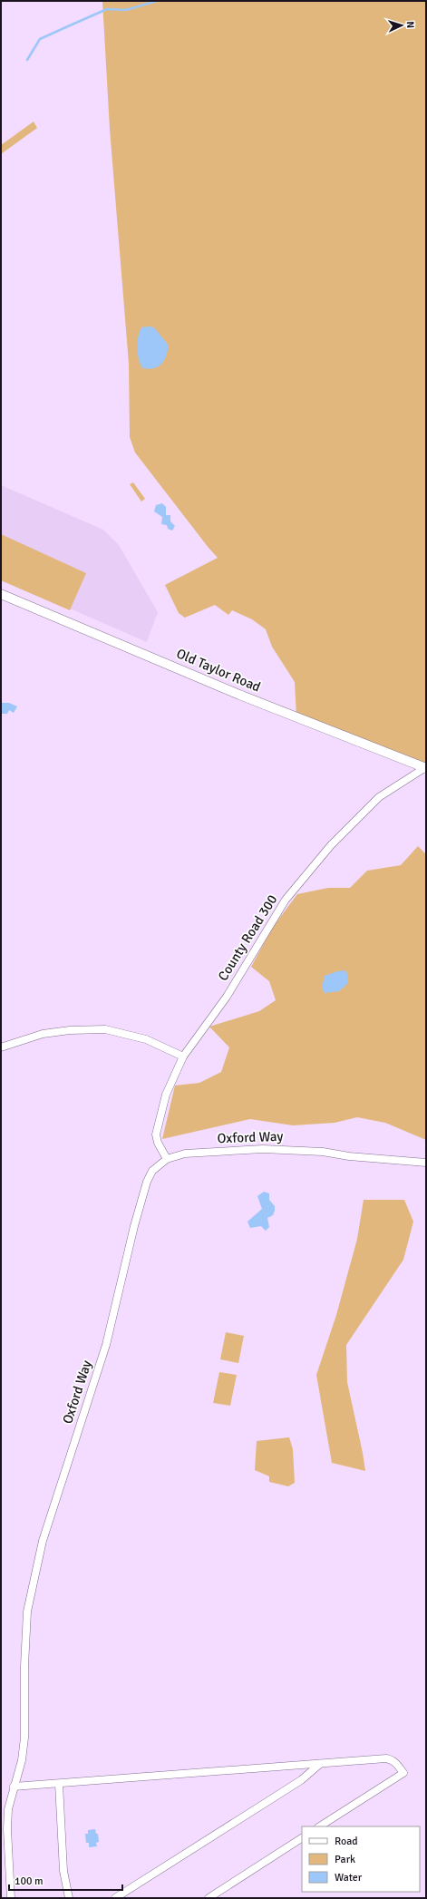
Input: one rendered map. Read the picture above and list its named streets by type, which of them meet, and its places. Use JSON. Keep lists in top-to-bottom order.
{
  "streets": {
    "street": ["Old Taylor Road", "County Road 300", "Oxford Way"]
  },
  "crossings": [
    ["Old Taylor Road", "County Road 300"],
    ["County Road 300", "Oxford Way"]
  ],
  "legend": ["Road", "Park", "Water"],
  "scale_bar": "100 m",
  "north": "right"
}
